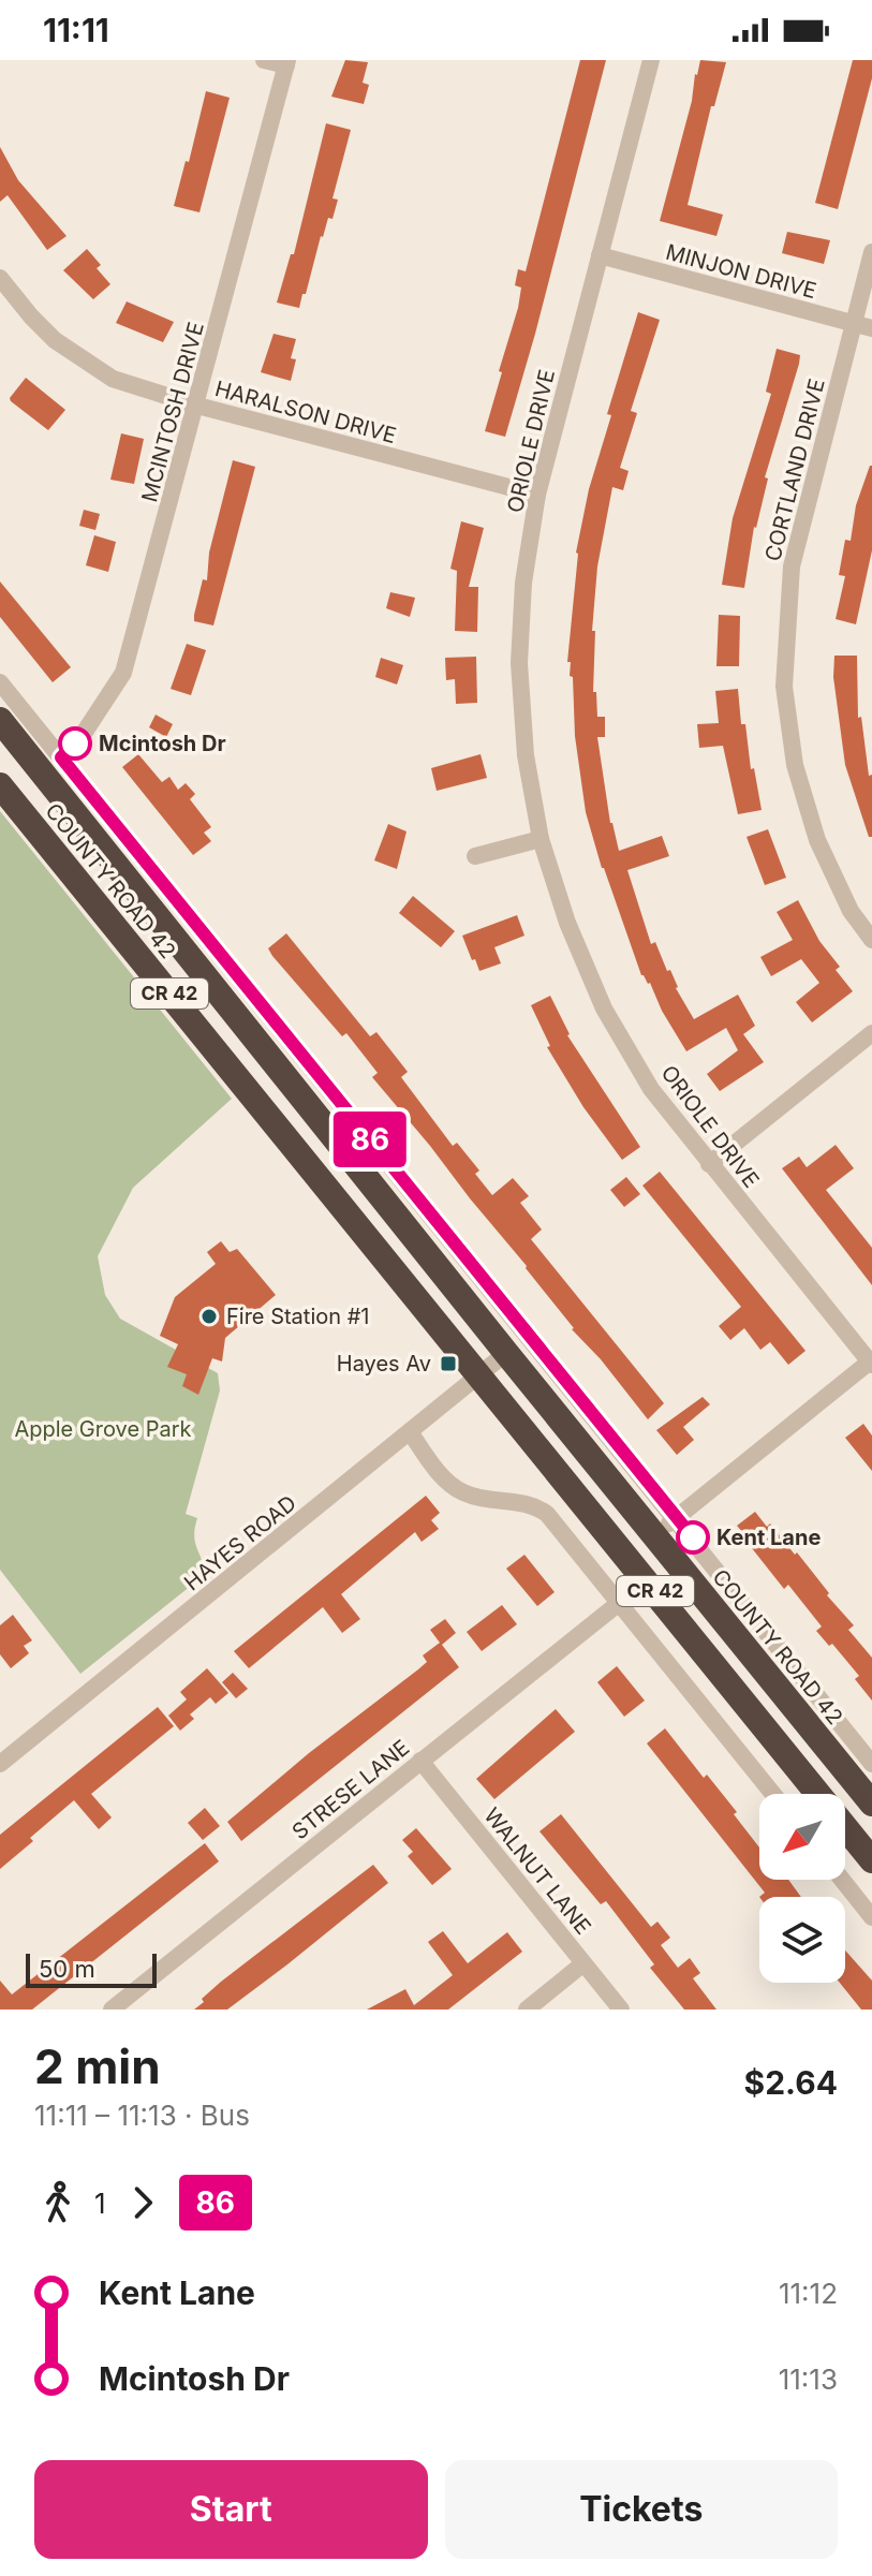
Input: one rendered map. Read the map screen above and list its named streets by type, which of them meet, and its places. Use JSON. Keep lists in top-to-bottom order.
{
  "streets": {
    "highway": ["COUNTY ROAD 42", "CR 42"],
    "street": [
      "MINJON DRIVE",
      "MCINTOSH DRIVE",
      "HARALSON DRIVE",
      "ORIOLE DRIVE",
      "CORTLAND DRIVE",
      "HAYES ROAD",
      "STRESE LANE",
      "WALNUT LANE"
    ]
  },
  "crossings": [
    ["MINJON DRIVE", "ORIOLE DRIVE"],
    ["MINJON DRIVE", "CORTLAND DRIVE"],
    ["MCINTOSH DRIVE", "HARALSON DRIVE"],
    ["HARALSON DRIVE", "ORIOLE DRIVE"],
    ["COUNTY ROAD 42", "HAYES ROAD"],
    ["STRESE LANE", "WALNUT LANE"]
  ],
  "parks": ["Apple Grove Park"],
  "places": {
    "other": ["Mcintosh Dr", "Fire Station #1", "Kent Lane"],
    "transit": ["Hayes Av"]
  },
  "lines": ["bus line 86"],
  "scale_bar": "50 m",
  "north": "bottom left",
  "page": {
    "status": "11:11",
    "on_map": "86",
    "scale": "50 m",
    "heading": ["2 min", "11:11 – 11:13 · Bus", "$2.64"],
    "legs": ["1", "86"],
    "list": [
      {
        "name": "Kent Lane",
        "value": "11:12"
      },
      {
        "name": "Mcintosh Dr",
        "value": "11:13"
      }
    ],
    "buttons": ["Start", "Tickets"]
  }
}
